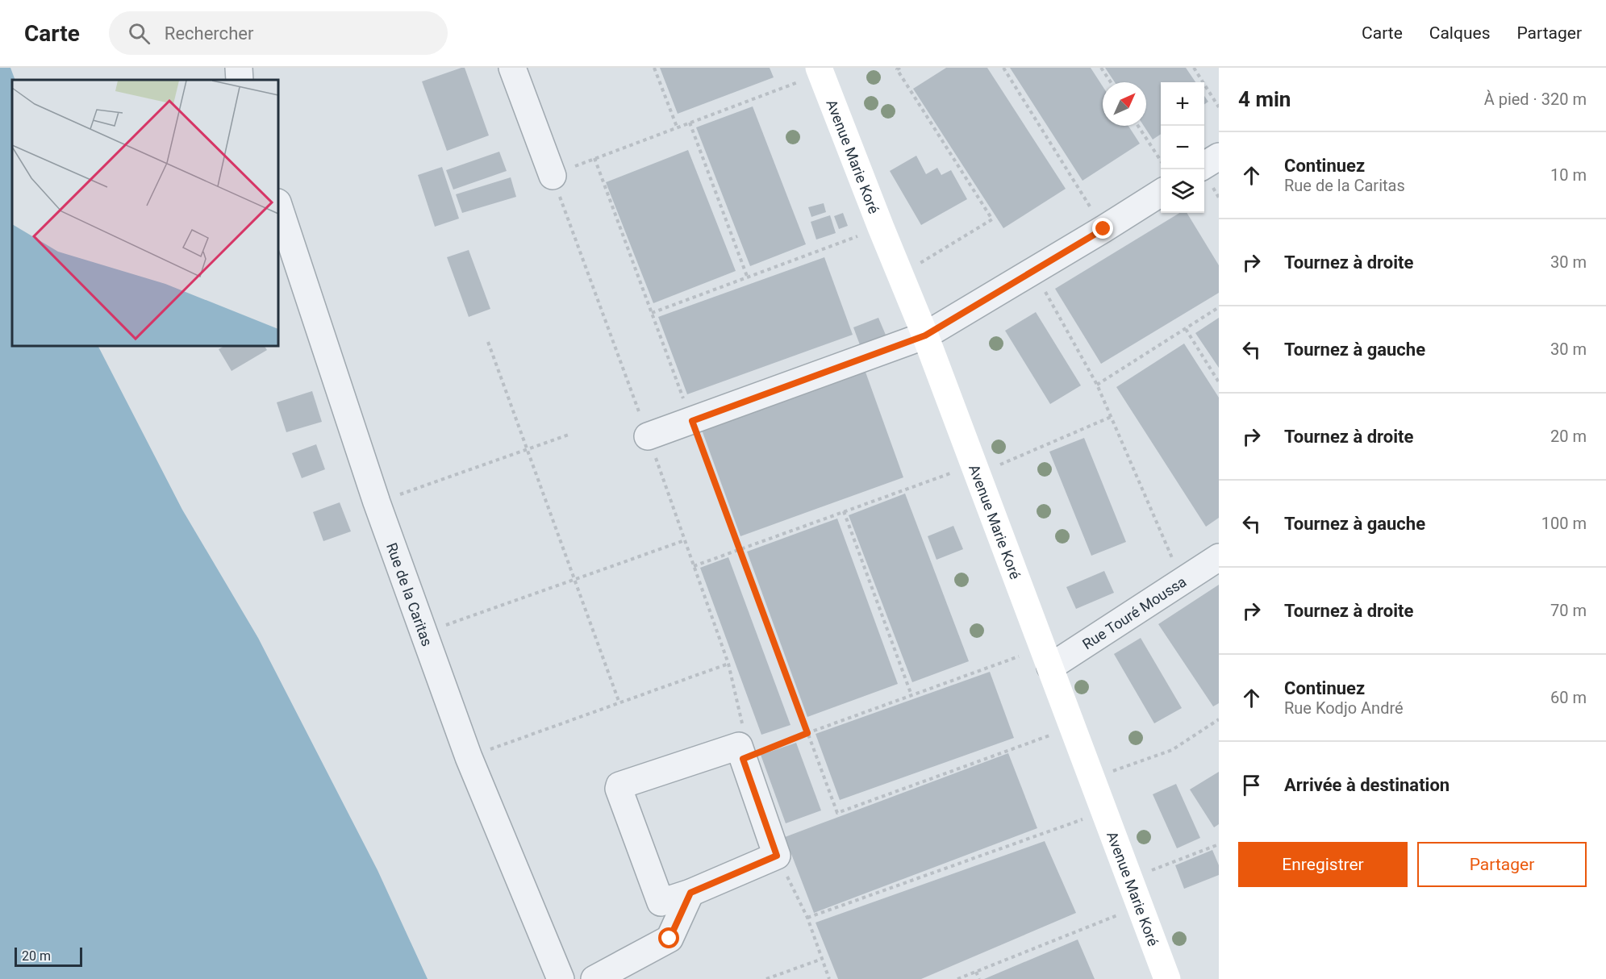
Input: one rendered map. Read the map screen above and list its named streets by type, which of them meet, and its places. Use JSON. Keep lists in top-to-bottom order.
{
  "streets": {
    "main road": ["Avenue Marie Koré"],
    "street": ["Rue de la Caritas", "Rue Touré Moussa"]
  },
  "crossings": [
    ["Avenue Marie Koré", "Rue Touré Moussa"]
  ],
  "scale_bar": "20 m",
  "north": "top right",
  "page": {
    "header": "Carte",
    "search": "Rechercher",
    "nav": ["Carte", "Calques", "Partager"],
    "heading": ["4 min", "À pied · 320 m"],
    "map_buttons": ["+", "−"],
    "list": [
      ["Continuez", "Rue de la Caritas", "10 m"],
      ["Tournez à droite", "30 m"],
      ["Tournez à gauche", "30 m"],
      ["Tournez à droite", "20 m"],
      ["Tournez à gauche", "100 m"],
      ["Tournez à droite", "70 m"],
      ["Continuez", "Rue Kodjo André", "60 m"],
      "Arrivée à destination"
    ],
    "buttons": ["Enregistrer", "Partager"],
    "scale": "20 m"
  }
}
